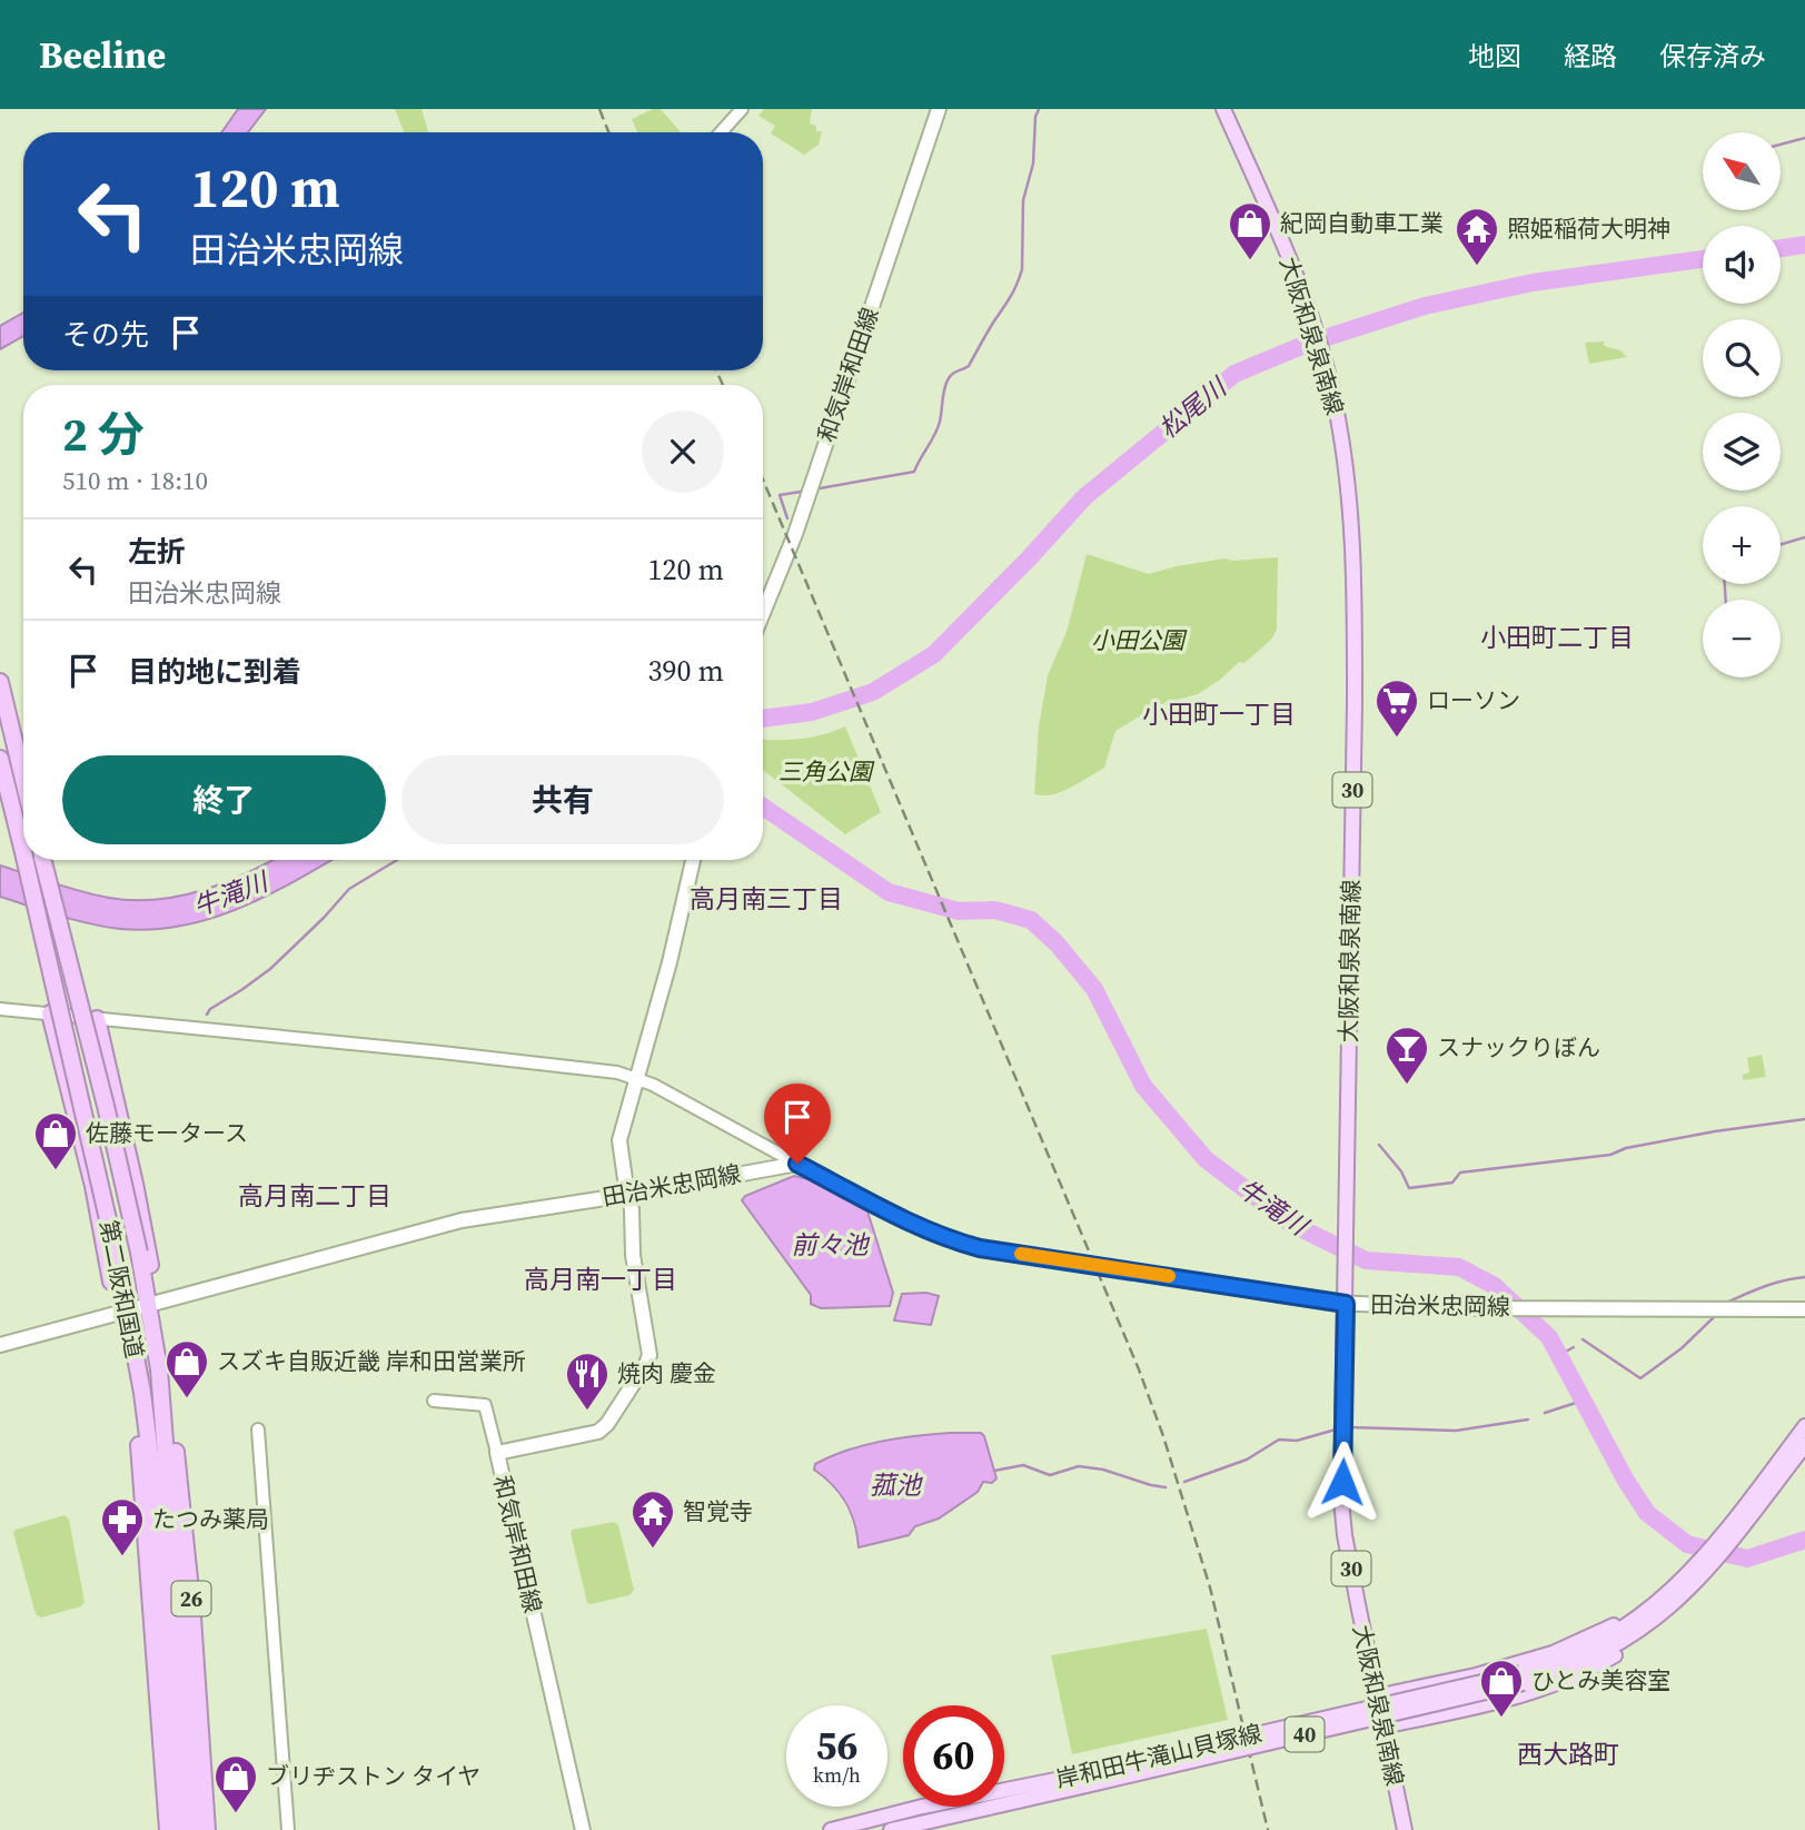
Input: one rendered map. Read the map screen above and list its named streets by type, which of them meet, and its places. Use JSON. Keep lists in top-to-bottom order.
{
  "streets": {
    "highway": ["第二阪和国道", "26"],
    "main road": [
      "大阪和泉泉南線",
      "和気岸和田線",
      "30",
      "田治米忠岡線",
      "40",
      "岸和田牛滝山貝塚線"
    ]
  },
  "crossings": [
    ["大阪和泉泉南線", "田治米忠岡線"],
    ["和気岸和田線", "田治米忠岡線"],
    ["田治米忠岡線", "第二阪和国道"],
    ["田治米忠岡線", "26"],
    ["第二阪和国道", "26"]
  ],
  "districts": [
    "小田町二丁目",
    "小田町一丁目",
    "高月南三丁目",
    "高月南二丁目",
    "高月南一丁目",
    "西大路町"
  ],
  "water": [
    "松尾川",
    "牛滝川",
    "前々池",
    "菰池"
  ],
  "parks": ["小田公園", "三角公園"],
  "places": {
    "shop": [
      "紀岡自動車工業",
      "佐藤モータース",
      "スズキ自販近畿 岸和田営業所",
      "ひとみ美容室",
      "ブリヂストン タイヤ"
    ],
    "temple": ["照姫稲荷大明神", "智覚寺"],
    "supermarket": ["ローソン"],
    "bar": ["スナックりぼん"],
    "restaurant": ["焼肉 慶金"],
    "pharmacy": ["たつみ薬局"]
  },
  "north": "top left",
  "page": {
    "header": "Beeline",
    "nav": ["地図", "経路", "保存済み"],
    "map_buttons": ["+", "−"],
    "turn": ["120 m", "田治米忠岡線"],
    "then": "その先",
    "heading": ["2 分", "510 m · 18:10"],
    "list": [
      {
        "name": "左折",
        "note": "田治米忠岡線",
        "value": "120 m"
      },
      {
        "name": "目的地に到着",
        "value": "390 m"
      }
    ],
    "buttons": ["終了", "共有"],
    "speed": "56 km/h",
    "limit": "60"
  }
}
